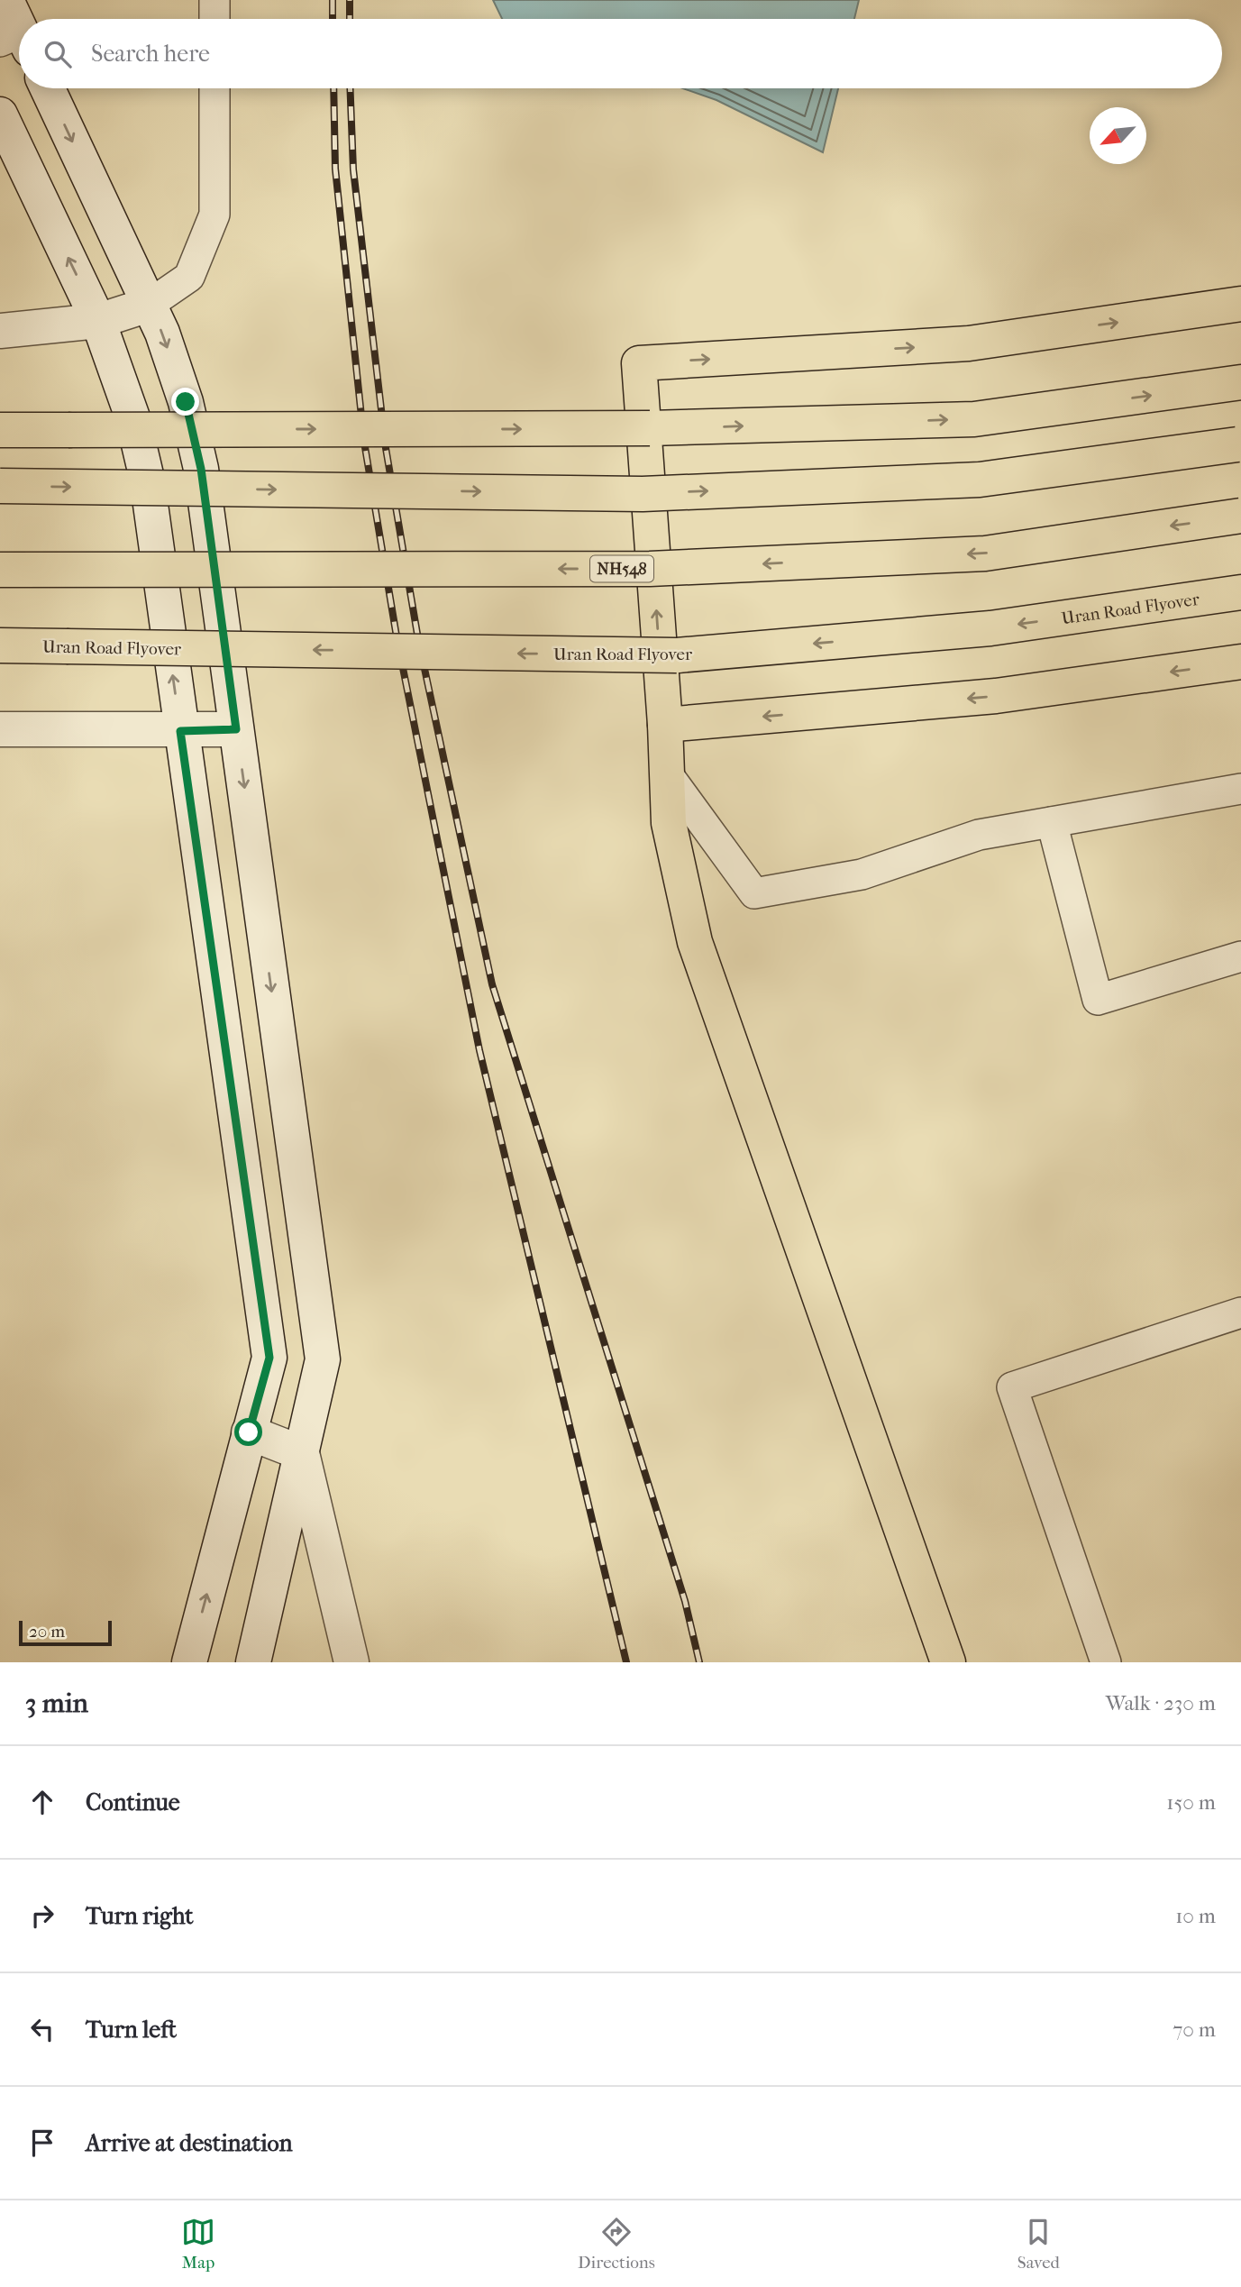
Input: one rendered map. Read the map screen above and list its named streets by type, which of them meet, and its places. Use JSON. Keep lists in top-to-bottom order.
{
  "streets": {
    "main road": ["NH548", "Uran Road Flyover"]
  },
  "scale_bar": "20 m",
  "north": "bottom left",
  "page": {
    "search": "Search here",
    "scale": "20 m",
    "heading": ["3 min", "Walk · 230 m"],
    "list": [
      ["Continue", "150 m"],
      ["Turn right", "10 m"],
      ["Turn left", "70 m"],
      "Arrive at destination"
    ],
    "nav": ["Map", "Directions", "Saved"]
  }
}
